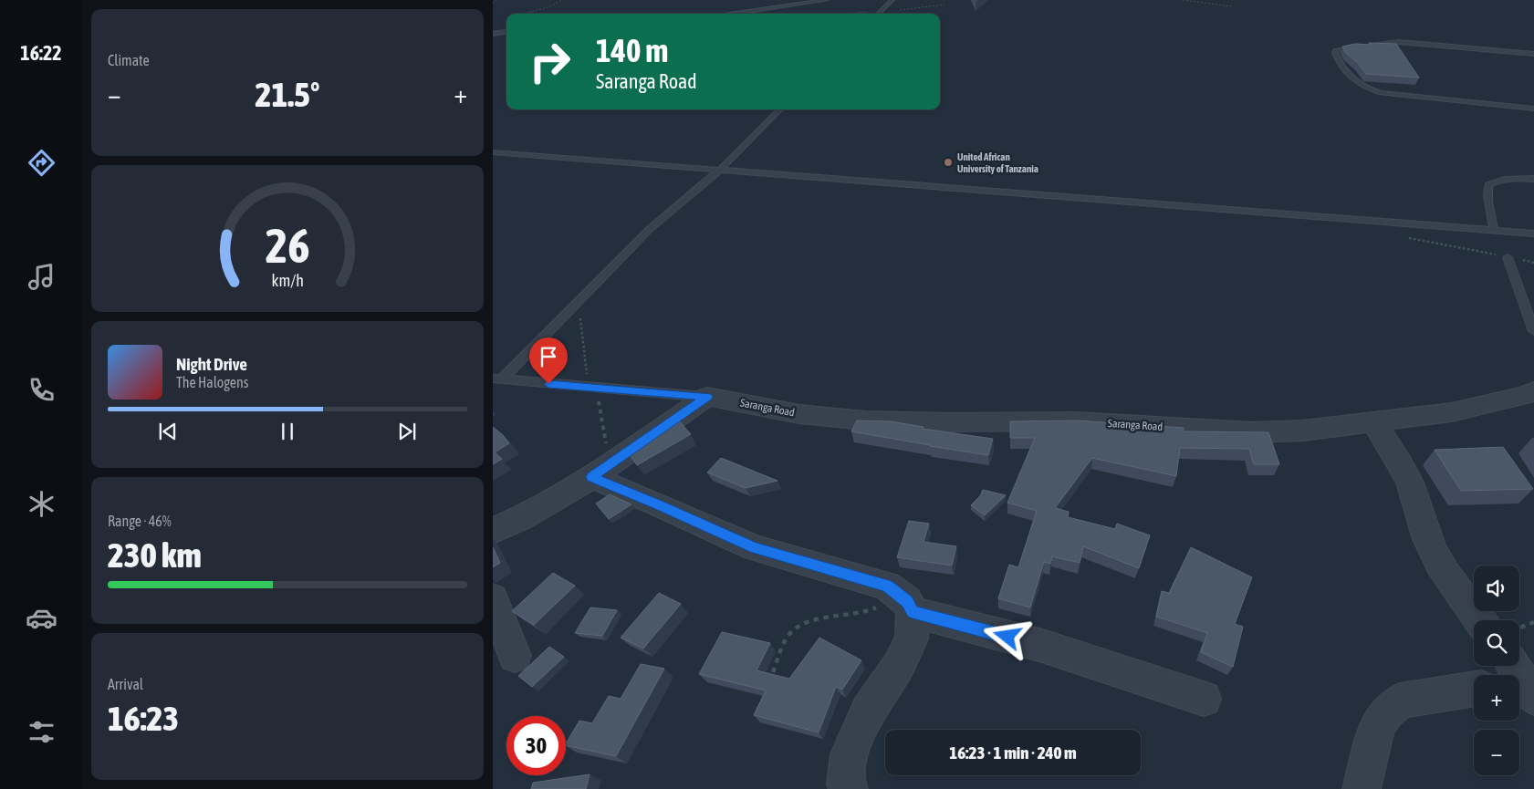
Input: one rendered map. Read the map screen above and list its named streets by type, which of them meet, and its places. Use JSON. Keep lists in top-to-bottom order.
{
  "streets": {
    "street": ["Saranga Road"]
  },
  "places": ["United African University of Tanzania"],
  "page": {
    "tabs": "16:22",
    "tile": [
      "Climate",
      ["Range · 46%", "230 km"],
      ["Arrival", "16:23"]
    ],
    "turn": ["140 m", "Saranga Road"],
    "heat": ["−", "21.5°", "+"],
    "song": ["Night Drive", "The Halogens"],
    "map_buttons": ["+", "−"],
    "limit": "30",
    "trip": "16:23 · 1 min · 240 m",
    "gauge": ["26", "km/h"]
  }
}
